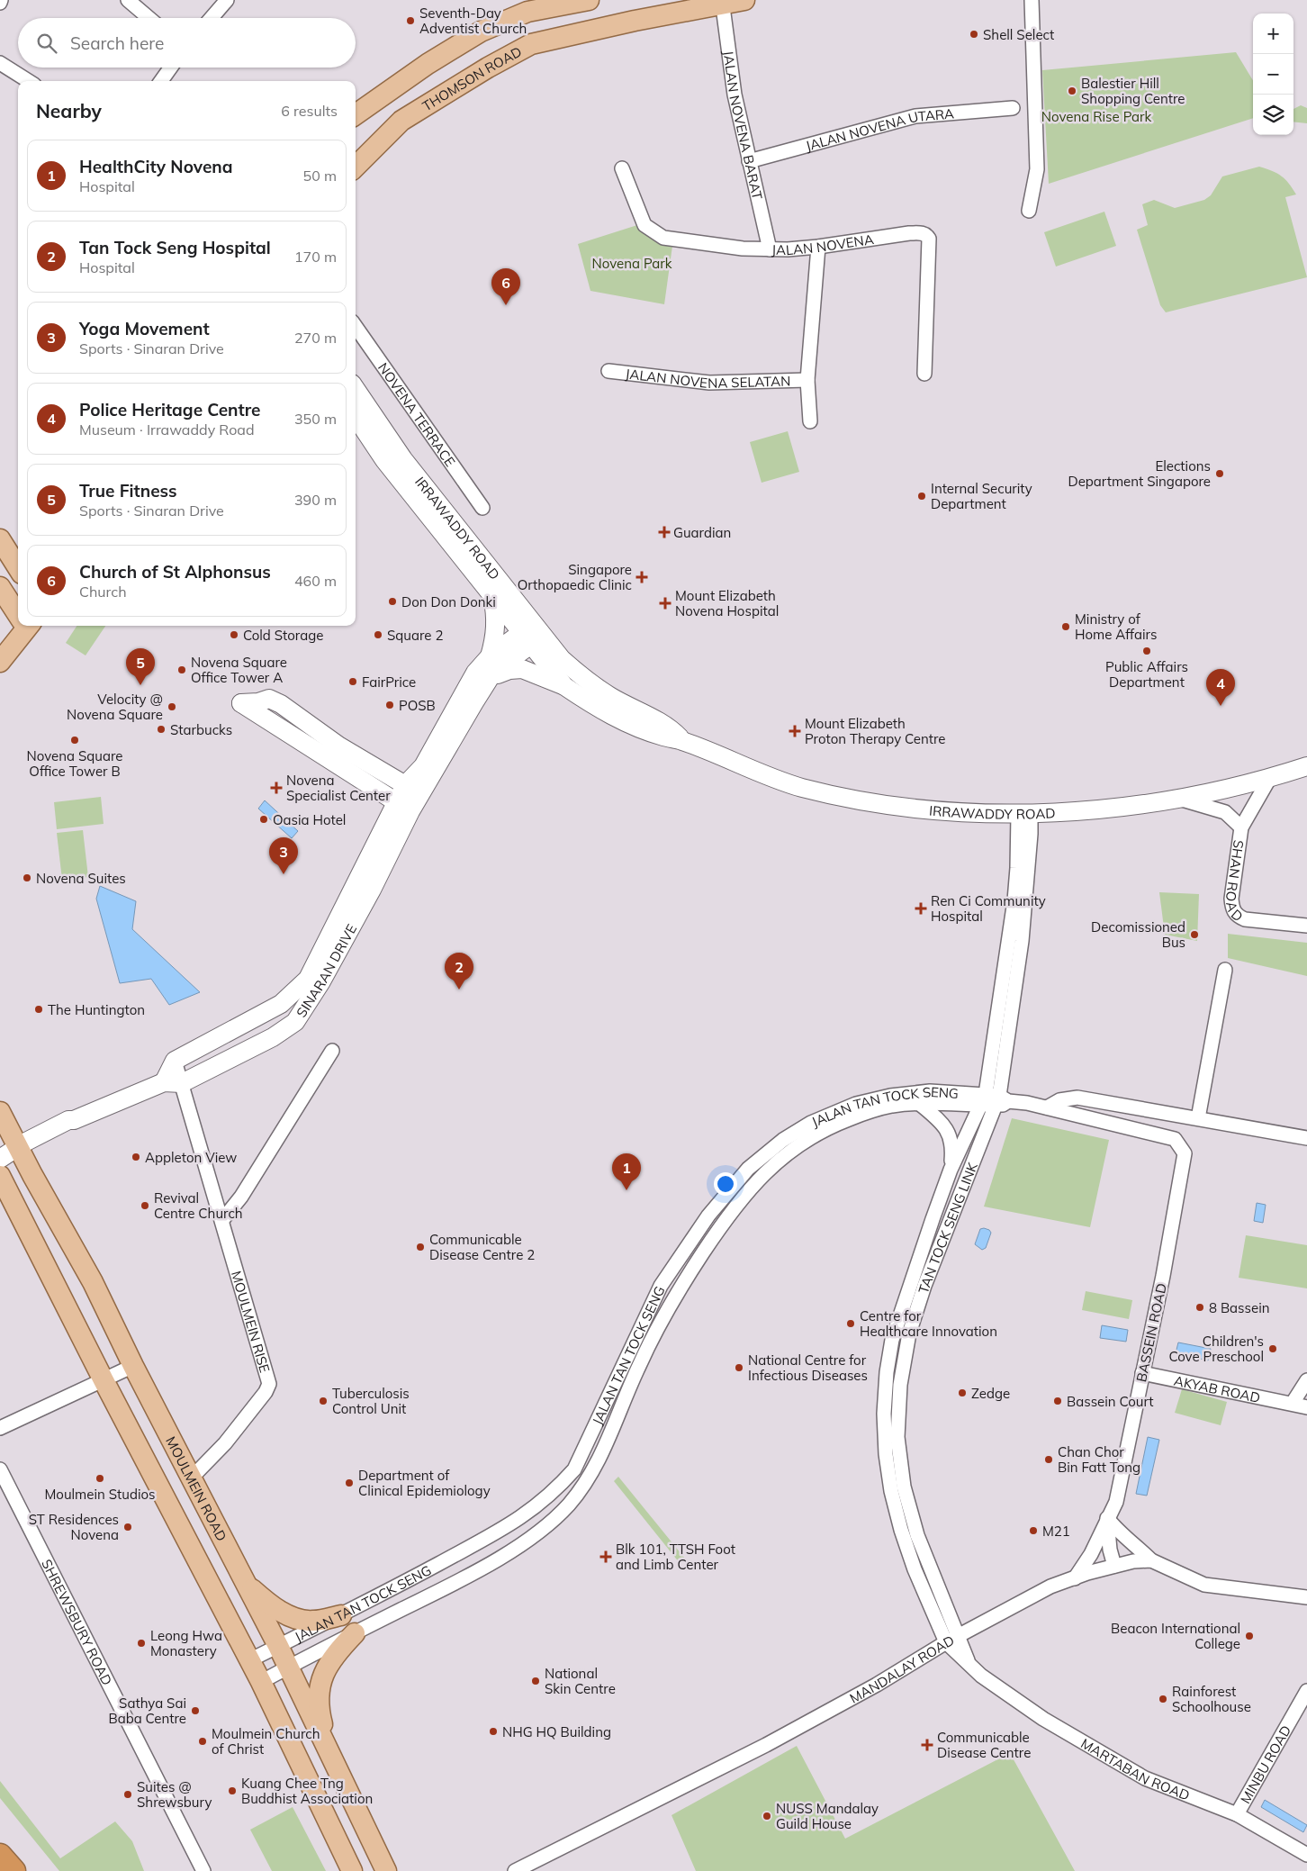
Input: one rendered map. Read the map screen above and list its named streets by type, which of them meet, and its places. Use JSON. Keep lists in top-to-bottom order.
{
  "streets": {
    "main road": ["THOMSON ROAD", "MOULMEIN ROAD"],
    "street": [
      "JALAN NOVENA BARAT",
      "JALAN NOVENA UTARA",
      "JALAN NOVENA",
      "JALAN NOVENA SELATAN",
      "NOVENA TERRACE",
      "IRRAWADDY ROAD",
      "SHAN ROAD",
      "SINARAN DRIVE",
      "JALAN TAN TOCK SENG",
      "TAN TOCK SENG LINK",
      "MOULMEIN RISE",
      "BASSEIN ROAD",
      "AKYAB ROAD",
      "SHREWSBURY ROAD",
      "MANDALAY ROAD",
      "MINBU ROAD",
      "MARTABAN ROAD"
    ]
  },
  "crossings": [
    ["THOMSON ROAD", "JALAN NOVENA BARAT"],
    ["JALAN NOVENA BARAT", "JALAN NOVENA UTARA"],
    ["JALAN NOVENA BARAT", "JALAN NOVENA"],
    ["IRRAWADDY ROAD", "SHAN ROAD"],
    ["IRRAWADDY ROAD", "SINARAN DRIVE"],
    ["IRRAWADDY ROAD", "TAN TOCK SENG LINK"],
    ["SINARAN DRIVE", "MOULMEIN RISE"],
    ["SINARAN DRIVE", "MOULMEIN ROAD"],
    ["JALAN TAN TOCK SENG", "TAN TOCK SENG LINK"],
    ["JALAN TAN TOCK SENG", "BASSEIN ROAD"],
    ["JALAN TAN TOCK SENG", "MOULMEIN ROAD"],
    ["TAN TOCK SENG LINK", "MANDALAY ROAD"],
    ["TAN TOCK SENG LINK", "MARTABAN ROAD"],
    ["MOULMEIN RISE", "MOULMEIN ROAD"],
    ["BASSEIN ROAD", "AKYAB ROAD"],
    ["BASSEIN ROAD", "MANDALAY ROAD"],
    ["MANDALAY ROAD", "MARTABAN ROAD"],
    ["MINBU ROAD", "MARTABAN ROAD"]
  ],
  "parks": ["Novena Rise Park", "Novena Park"],
  "places": {
    "other": [
      "Seventh-Day Adventist Church",
      "Shell Select",
      "Balestier Hill Shopping Centre",
      "Elections Department Singapore",
      "Internal Security Department",
      "Don Don Donki",
      "Ministry of Home Affairs",
      "Cold Storage",
      "Square 2",
      "Public Affairs Department",
      "Novena Square Office Tower A",
      "FairPrice",
      "POSB",
      "Velocity @ Novena Square",
      "Starbucks",
      "Novena Square Office Tower B",
      "Oasia Hotel",
      "Novena Suites",
      "Decomissioned Bus",
      "The Huntington",
      "Appleton View",
      "Revival Centre Church",
      "Communicable Disease Centre 2",
      "8 Bassein",
      "Centre for Healthcare Innovation",
      "Children's Cove Preschool",
      "National Centre for Infectious Diseases",
      "Zedge",
      "Tuberculosis Control Unit",
      "Bassein Court",
      "Chan Chor Bin Fatt Tong",
      "Moulmein Studios",
      "Department of Clinical Epidemiology",
      "ST Residences Novena",
      "M21",
      "Beacon International College",
      "Leong Hwa Monastery",
      "National Skin Centre",
      "Rainforest Schoolhouse",
      "Sathya Sai Baba Centre",
      "NHG HQ Building",
      "Moulmein Church of Christ",
      "Kuang Chee Tng Buddhist Association",
      "Suites @ Shrewsbury",
      "NUSS Mandalay Guild House"
    ],
    "health": [
      "Guardian",
      "Singapore Orthopaedic Clinic",
      "Mount Elizabeth Novena Hospital",
      "Mount Elizabeth Proton Therapy Centre",
      "Novena Specialist Center",
      "Ren Ci Community Hospital",
      "Blk 101, TTSH Foot and Limb Center",
      "Communicable Disease Centre"
    ]
  },
  "page": {
    "map_buttons": ["+", "−"],
    "search": "Search here",
    "heading": ["Nearby", "6 results"],
    "list": [
      {
        "mark": "1",
        "name": "HealthCity Novena",
        "note": "Hospital",
        "value": "50 m"
      },
      {
        "mark": "2",
        "name": "Tan Tock Seng Hospital",
        "note": "Hospital",
        "value": "170 m"
      },
      {
        "mark": "3",
        "name": "Yoga Movement",
        "note": "Sports · Sinaran Drive",
        "value": "270 m"
      },
      {
        "mark": "4",
        "name": "Police Heritage Centre",
        "note": "Museum · Irrawaddy Road",
        "value": "350 m"
      },
      {
        "mark": "5",
        "name": "True Fitness",
        "note": "Sports · Sinaran Drive",
        "value": "390 m"
      },
      {
        "mark": "6",
        "name": "Church of St Alphonsus",
        "note": "Church",
        "value": "460 m"
      }
    ],
    "pins": [
      "6",
      "5",
      "4",
      "3",
      "2",
      "1"
    ]
  }
}
